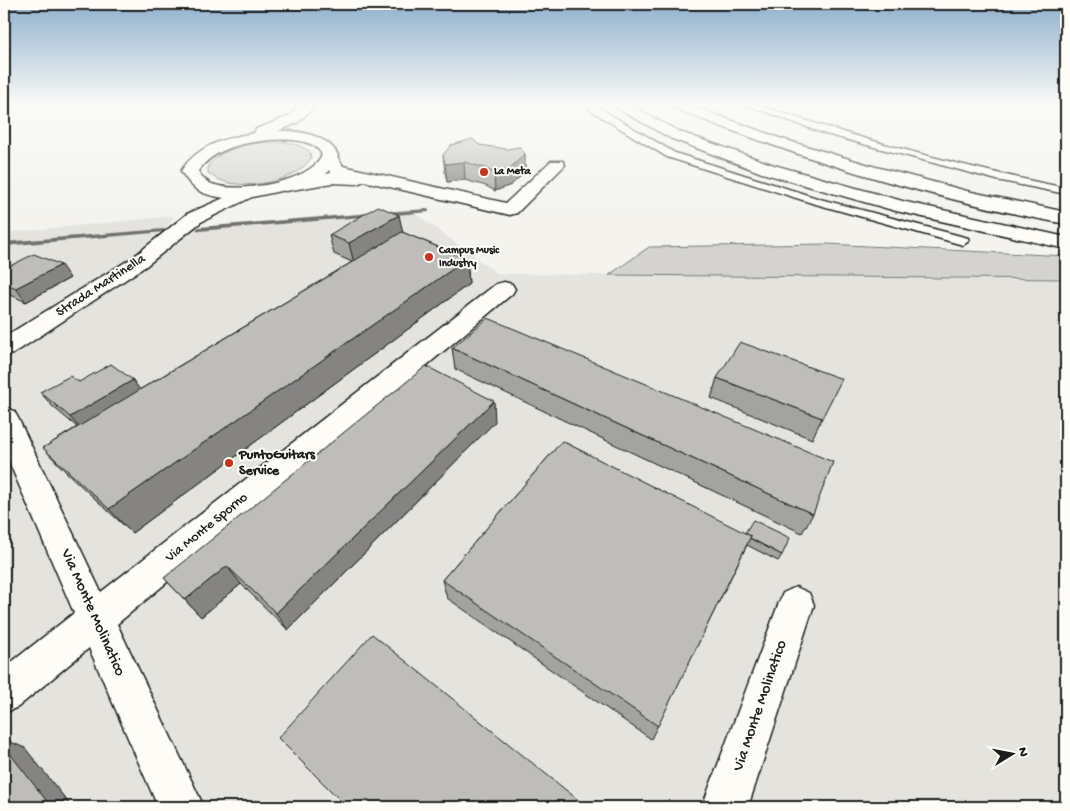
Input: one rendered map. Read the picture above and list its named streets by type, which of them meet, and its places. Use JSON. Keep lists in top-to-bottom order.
{
  "streets": {
    "main road": ["Strada Martinella", "Via Monte Sporno", "Via Monte Molinatico"]
  },
  "crossings": [
    ["Via Monte Sporno", "Via Monte Molinatico"]
  ],
  "places": ["La Meta", "Campus Music Industry", "PuntoGuitars Service"],
  "north": "right"
}
